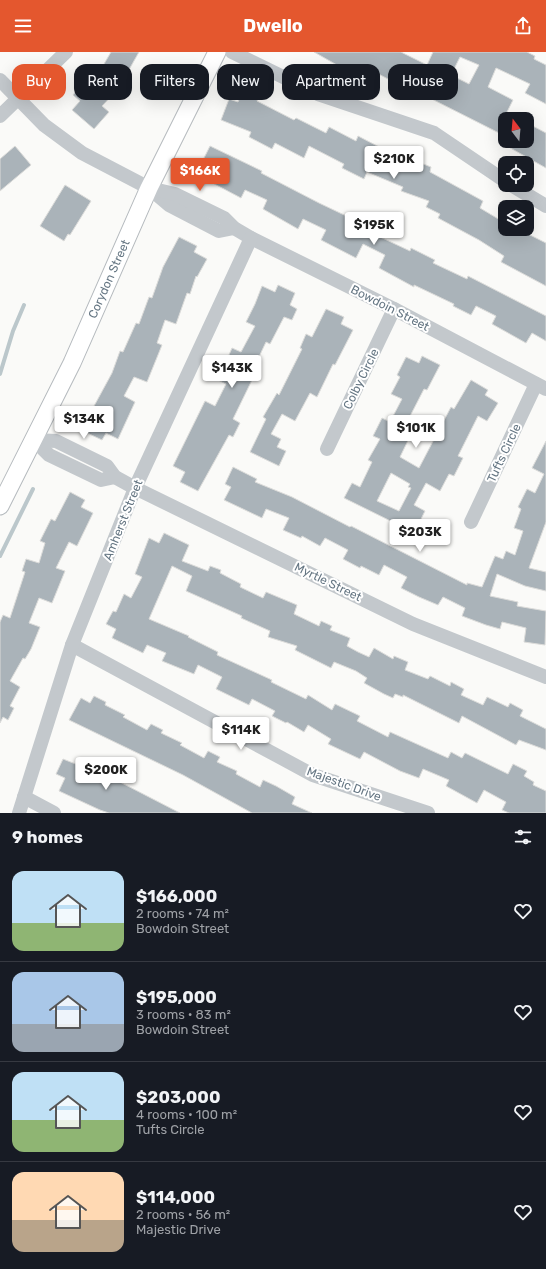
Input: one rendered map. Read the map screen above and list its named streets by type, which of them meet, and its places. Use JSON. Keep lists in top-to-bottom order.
{
  "streets": {
    "main road": ["Corydon Street"],
    "street": [
      "Bowdoin Street",
      "Colby Circle",
      "Tufts Circle",
      "Amherst Street",
      "Myrtle Street",
      "Majestic Drive"
    ]
  },
  "crossings": [
    ["Corydon Street", "Bowdoin Street"],
    ["Corydon Street", "Myrtle Street"],
    ["Bowdoin Street", "Colby Circle"],
    ["Bowdoin Street", "Tufts Circle"],
    ["Bowdoin Street", "Amherst Street"],
    ["Amherst Street", "Myrtle Street"],
    ["Amherst Street", "Majestic Drive"]
  ],
  "north": "top",
  "page": {
    "header": "Dwello",
    "chip": [
      "Buy",
      "Rent",
      "Filters",
      "New",
      "Apartment",
      "House"
    ],
    "price": [
      "$210K",
      "$166K",
      "$195K",
      "$143K",
      "$134K",
      "$101K",
      "$203K",
      "$114K",
      "$200K"
    ],
    "heading": "9 homes",
    "list": [
      {
        "name": "$166,000",
        "note": "2 rooms · 74 m² · Bowdoin Street"
      },
      {
        "name": "$195,000",
        "note": "3 rooms · 83 m² · Bowdoin Street"
      },
      {
        "name": "$203,000",
        "note": "4 rooms · 100 m² · Tufts Circle"
      },
      {
        "name": "$114,000",
        "note": "2 rooms · 56 m² · Majestic Drive"
      }
    ]
  }
}
